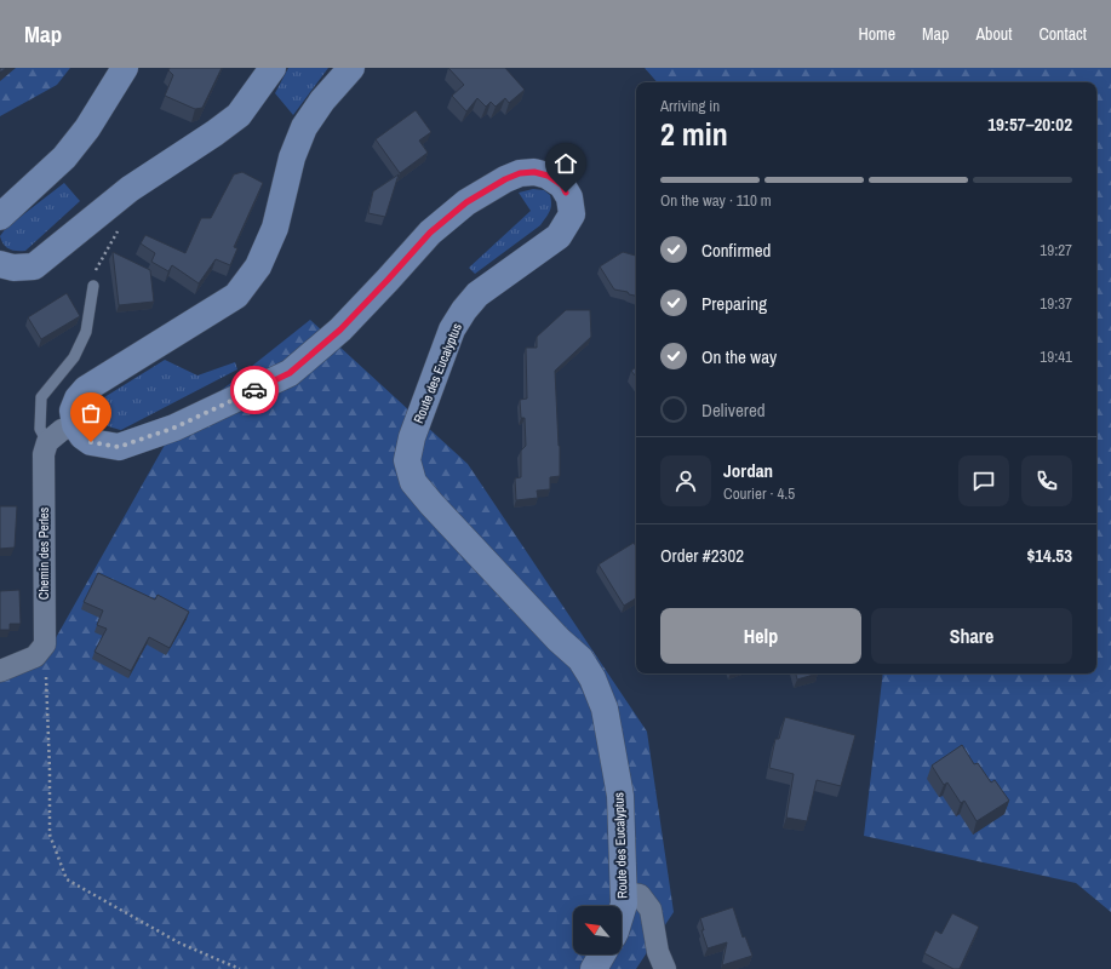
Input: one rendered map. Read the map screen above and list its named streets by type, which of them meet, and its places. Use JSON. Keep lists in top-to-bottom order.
{
  "streets": {
    "main road": ["Route des Eucalyptus"],
    "street": ["Chemin des Perles"]
  },
  "north": "top left",
  "page": {
    "header": "Map",
    "nav": [
      "Home",
      "Map",
      "About",
      "Contact"
    ],
    "heading": ["2 min", "Arriving in", "19:57–20:02"],
    "panel": [
      "Jordan",
      "Courier · 4.5",
      "Order #2302",
      "$14.53"
    ],
    "bar": "On the way · 110 m",
    "list": [
      ["Confirmed", "19:27"],
      ["Preparing", "19:37"],
      ["On the way", "19:41"],
      "Delivered"
    ],
    "buttons": ["Help", "Share"]
  }
}
